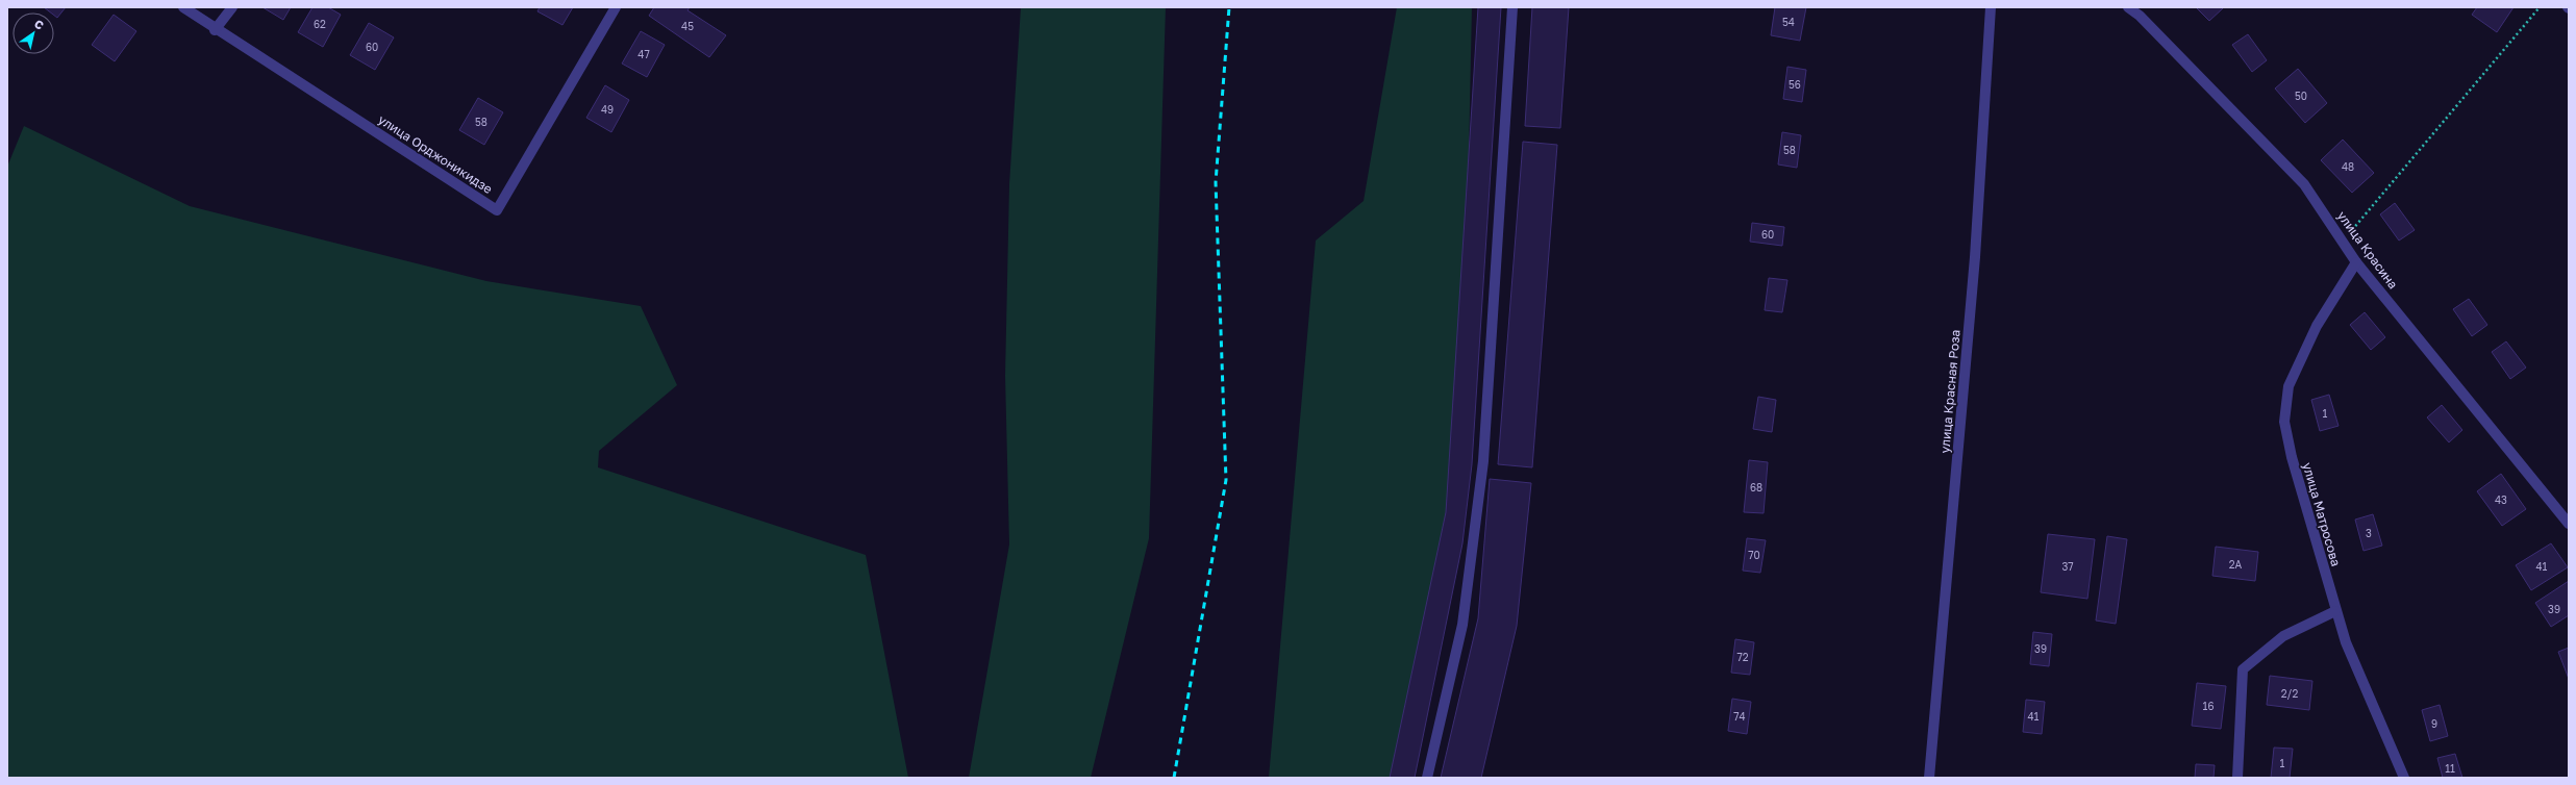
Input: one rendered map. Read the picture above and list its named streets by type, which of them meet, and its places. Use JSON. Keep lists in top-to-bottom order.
{
  "streets": {
    "street": [
      "улица Орджоникидзе",
      "улица Красина",
      "улица Красная Роза",
      "улица Матросова"
    ]
  },
  "crossings": [
    ["улица Красина", "улица Матросова"]
  ],
  "house_numbers": [
    "54",
    "62",
    "45",
    "60",
    "47",
    "56",
    "50",
    "49",
    "58",
    "58",
    "48",
    "60",
    "1",
    "68",
    "43",
    "3",
    "70",
    "2А",
    "37",
    "41",
    "39",
    "39",
    "72",
    "2/2",
    "16",
    "74",
    "41",
    "9",
    "1",
    "11"
  ],
  "north": "top right"
}
